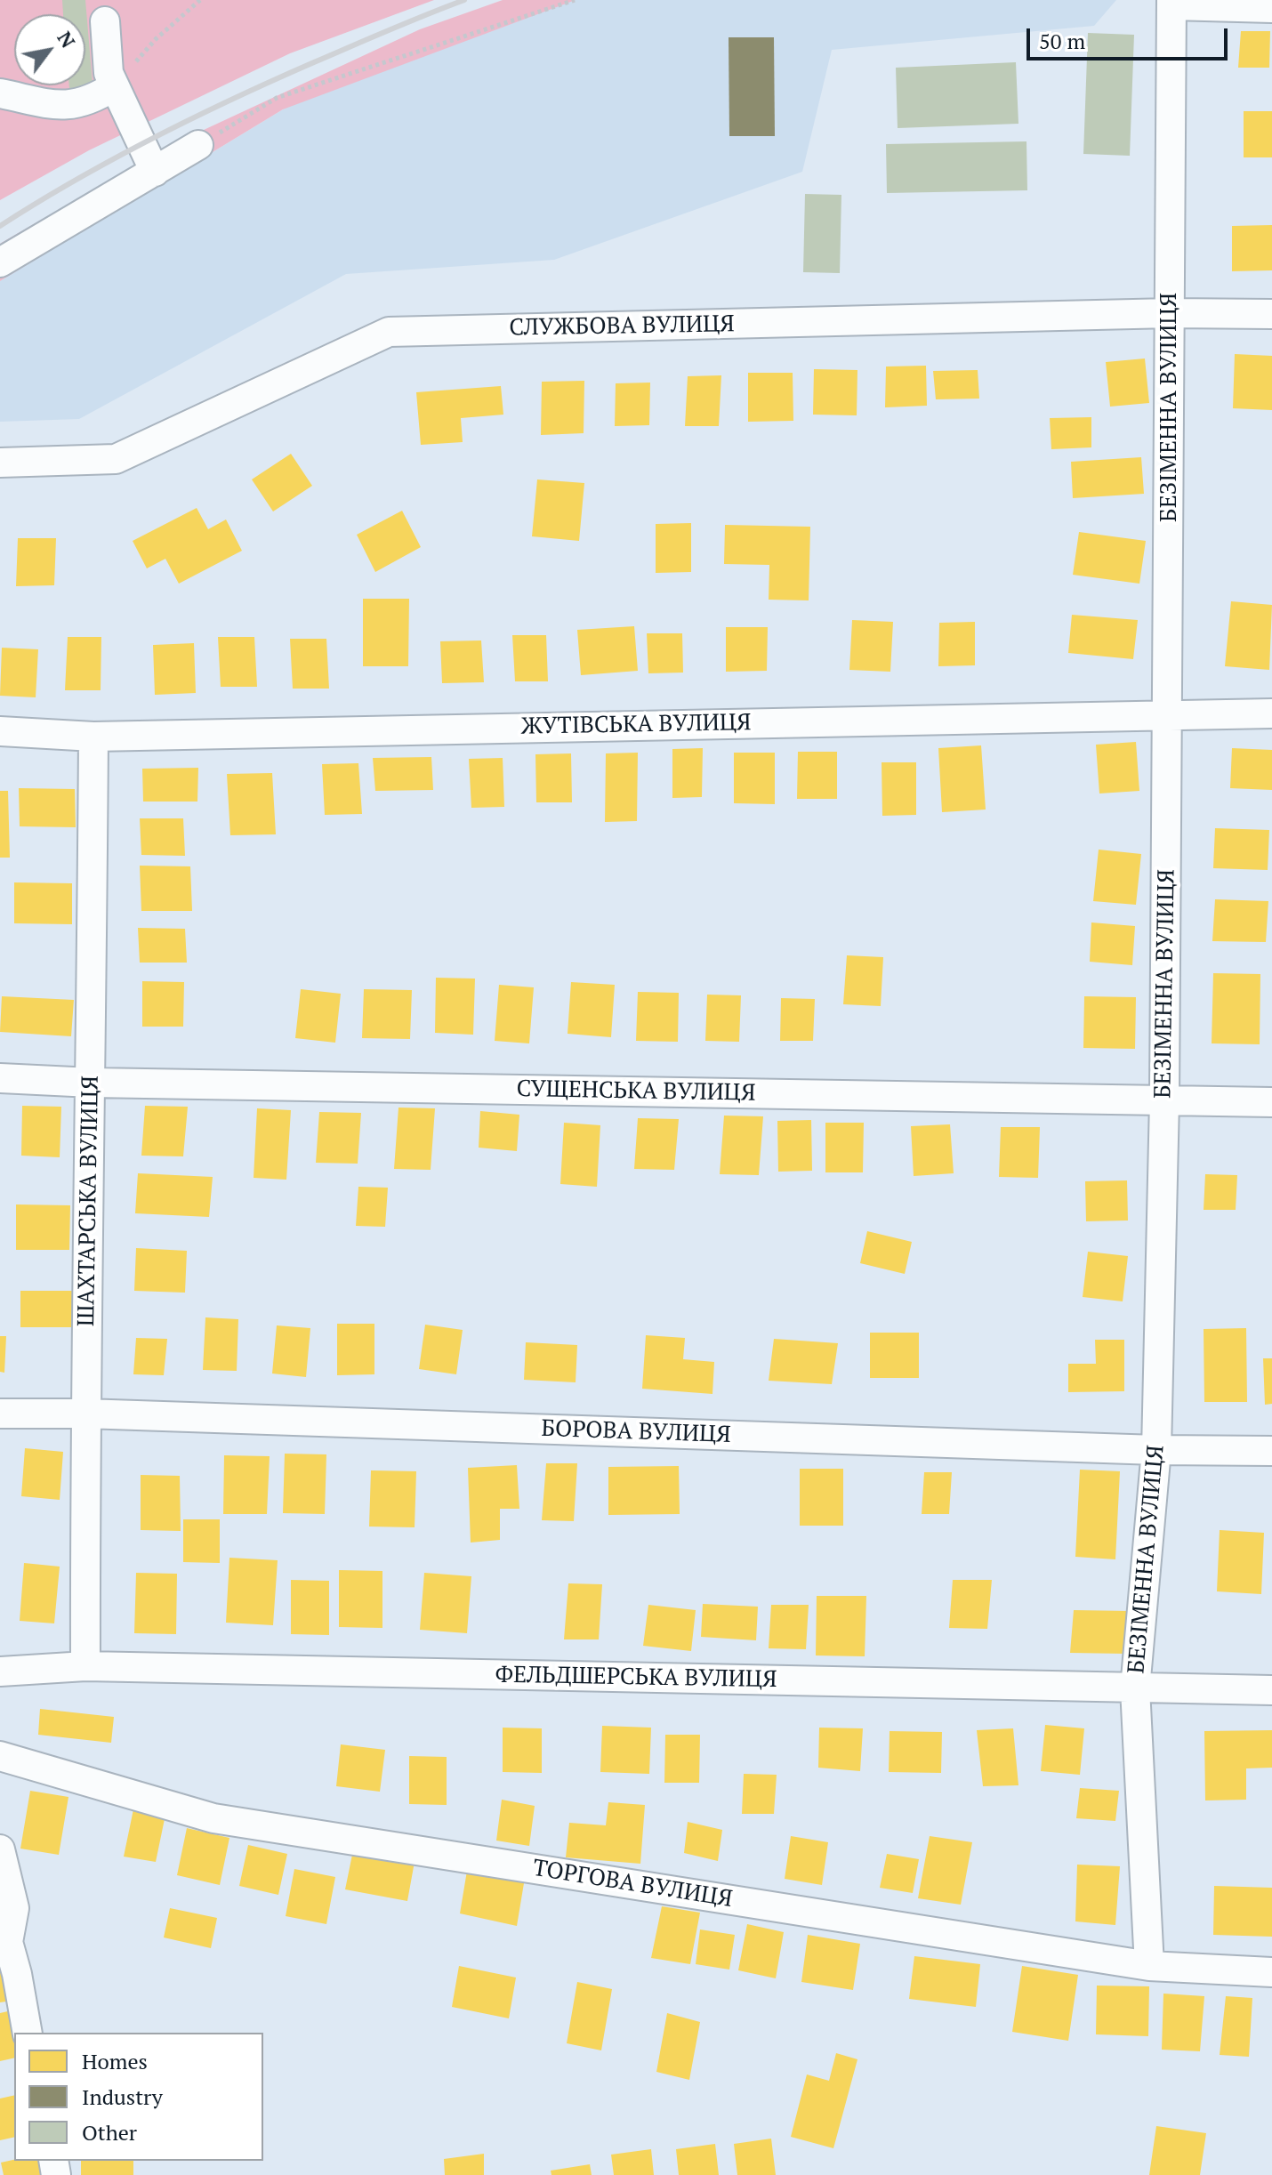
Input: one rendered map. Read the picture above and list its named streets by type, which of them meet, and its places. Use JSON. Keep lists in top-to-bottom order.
{
  "streets": {
    "street": [
      "СЛУЖБОВА ВУЛИЦЯ",
      "БЕЗІМЕННА ВУЛИЦЯ",
      "ЖУТІВСЬКА ВУЛИЦЯ",
      "СУЩЕНСЬКА ВУЛИЦЯ",
      "ШАХТАРСЬКА ВУЛИЦЯ",
      "БОРОВА ВУЛИЦЯ",
      "ФЕЛЬДШЕРСЬКА ВУЛИЦЯ",
      "ТОРГОВА ВУЛИЦЯ"
    ]
  },
  "crossings": [
    ["СЛУЖБОВА ВУЛИЦЯ", "БЕЗІМЕННА ВУЛИЦЯ"],
    ["БЕЗІМЕННА ВУЛИЦЯ", "ЖУТІВСЬКА ВУЛИЦЯ"],
    ["БЕЗІМЕННА ВУЛИЦЯ", "СУЩЕНСЬКА ВУЛИЦЯ"],
    ["БЕЗІМЕННА ВУЛИЦЯ", "БОРОВА ВУЛИЦЯ"],
    ["БЕЗІМЕННА ВУЛИЦЯ", "ФЕЛЬДШЕРСЬКА ВУЛИЦЯ"],
    ["БЕЗІМЕННА ВУЛИЦЯ", "ТОРГОВА ВУЛИЦЯ"],
    ["ЖУТІВСЬКА ВУЛИЦЯ", "ШАХТАРСЬКА ВУЛИЦЯ"],
    ["СУЩЕНСЬКА ВУЛИЦЯ", "ШАХТАРСЬКА ВУЛИЦЯ"],
    ["ШАХТАРСЬКА ВУЛИЦЯ", "БОРОВА ВУЛИЦЯ"],
    ["ШАХТАРСЬКА ВУЛИЦЯ", "ФЕЛЬДШЕРСЬКА ВУЛИЦЯ"]
  ],
  "legend": ["Homes", "Industry", "Other"],
  "scale_bar": "50 m",
  "north": "top right"
}
